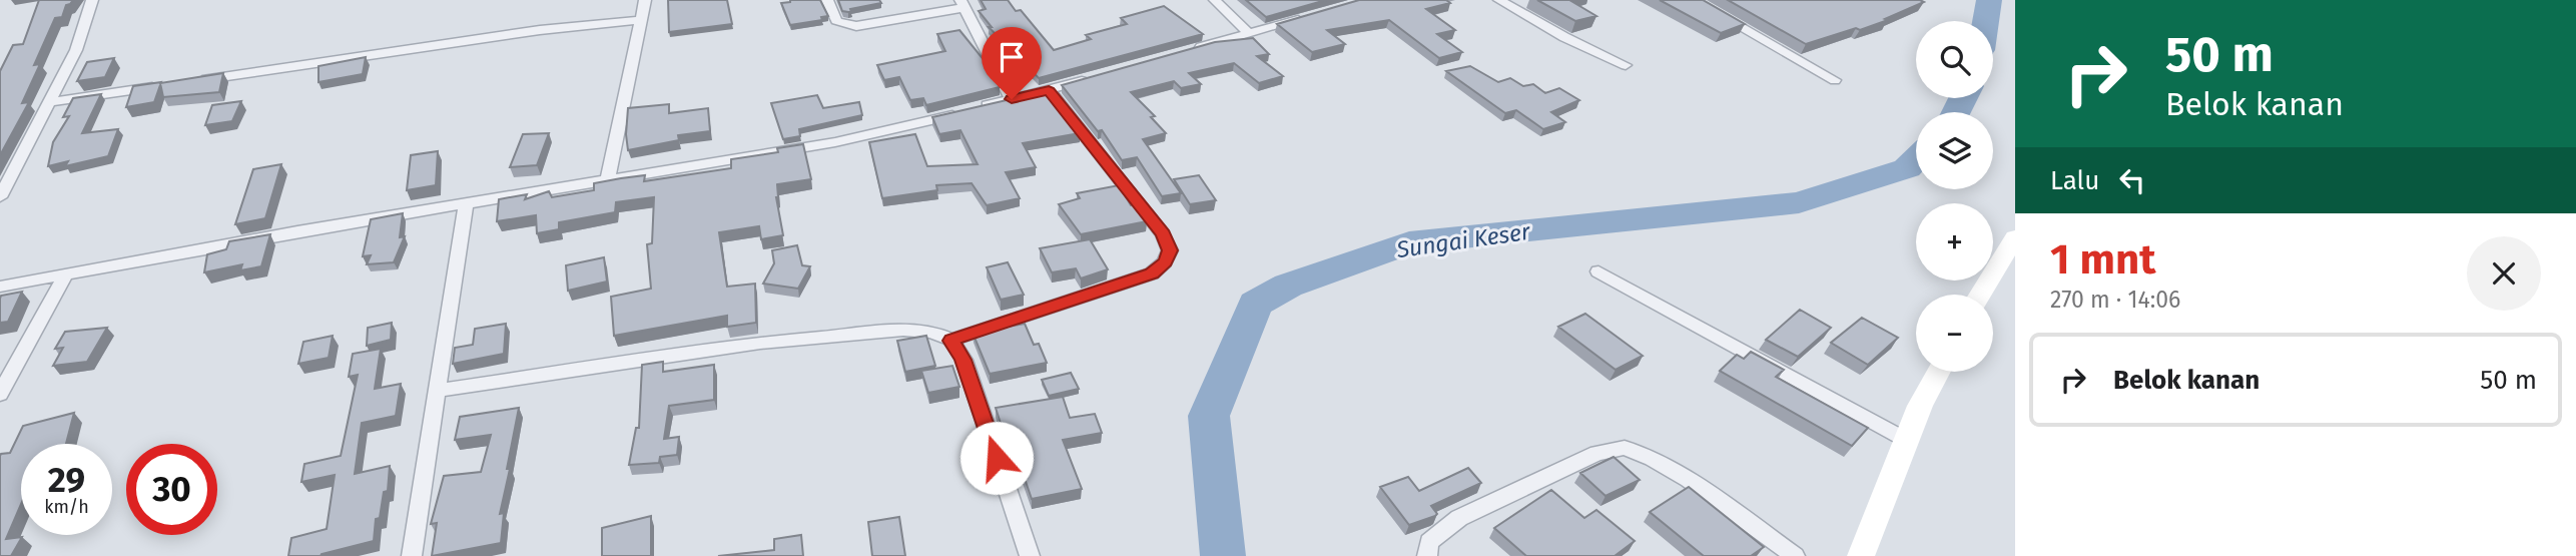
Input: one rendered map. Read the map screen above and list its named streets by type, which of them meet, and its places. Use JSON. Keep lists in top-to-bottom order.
{
  "water": ["Sungai Keser"],
  "page": {
    "turn": ["50 m", "Belok kanan"],
    "map_buttons": ["+", "−"],
    "then": "Lalu",
    "heading": ["1 mnt", "270 m · 14:06"],
    "list": [
      {
        "name": "Belok kanan",
        "value": "50 m"
      }
    ],
    "speed": "29 km/h",
    "limit": "30"
  }
}
